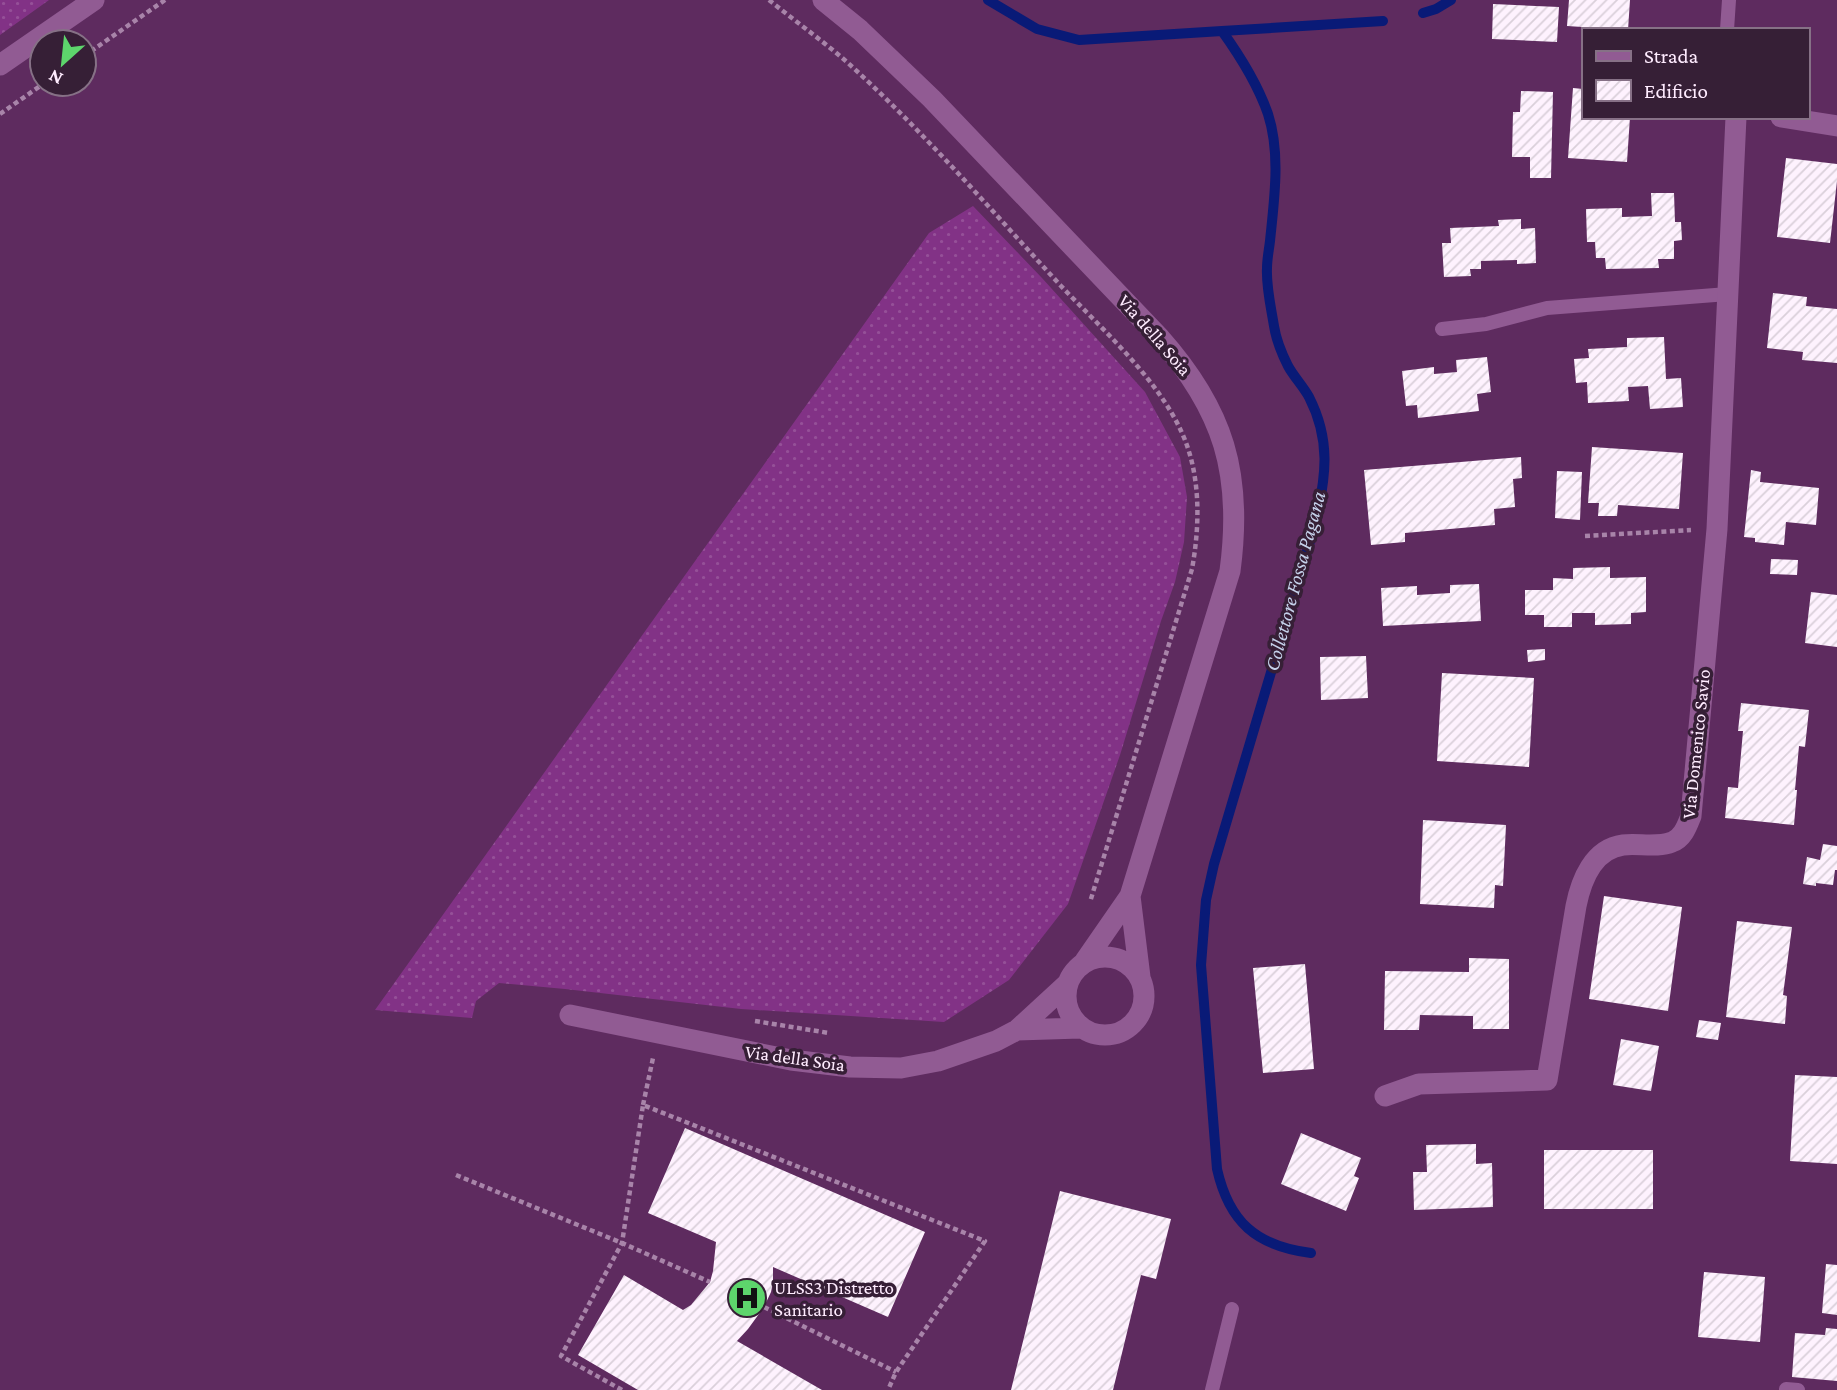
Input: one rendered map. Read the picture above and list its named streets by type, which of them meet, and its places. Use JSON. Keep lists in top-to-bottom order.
{
  "streets": {
    "street": ["Via della Soia", "Via Domenico Savio"]
  },
  "water": ["Collettore Fossa Pagana"],
  "places": {
    "hospital": ["ULSS3 Distretto Sanitario"]
  },
  "legend": ["Strada", "Edificio"],
  "north": "bottom left"
}
